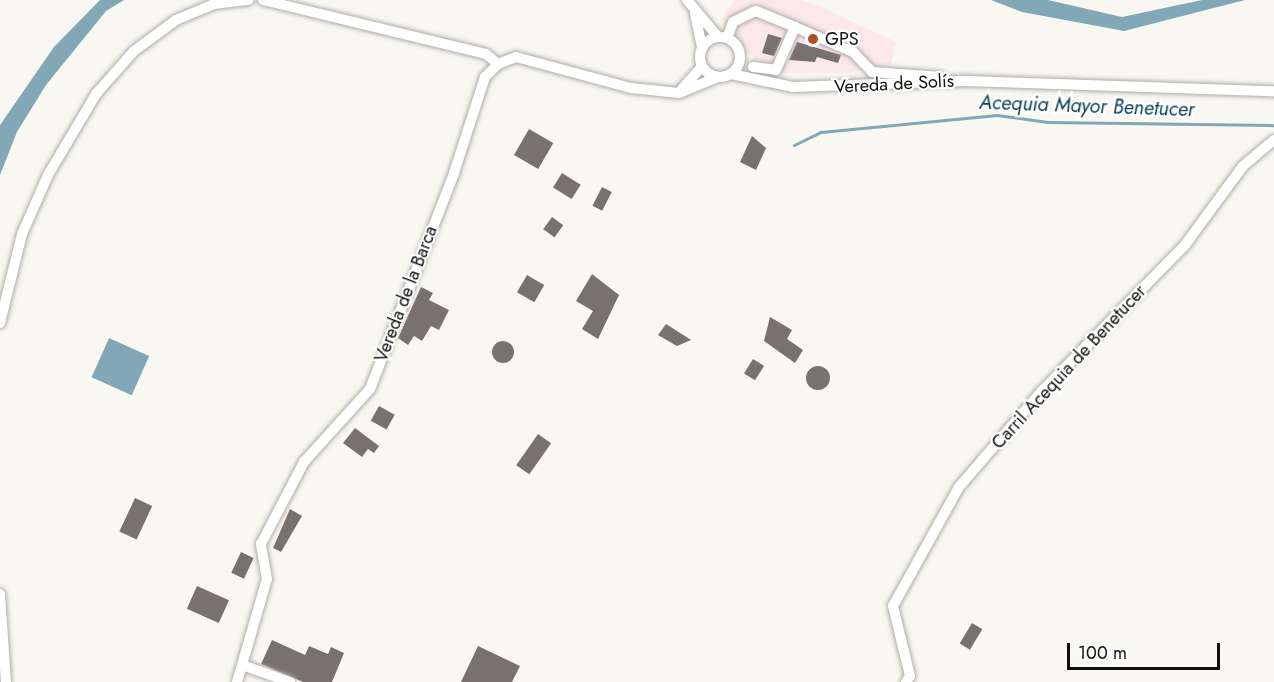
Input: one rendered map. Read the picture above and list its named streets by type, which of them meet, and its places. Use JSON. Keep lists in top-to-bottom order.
{
  "streets": {
    "street": ["Vereda de Solís", "Vereda de la Barca", "Carril Acequia de Benetucer"]
  },
  "water": ["Acequia Mayor Benetucer"],
  "places": ["GPS"],
  "scale_bar": "100 m"
}
